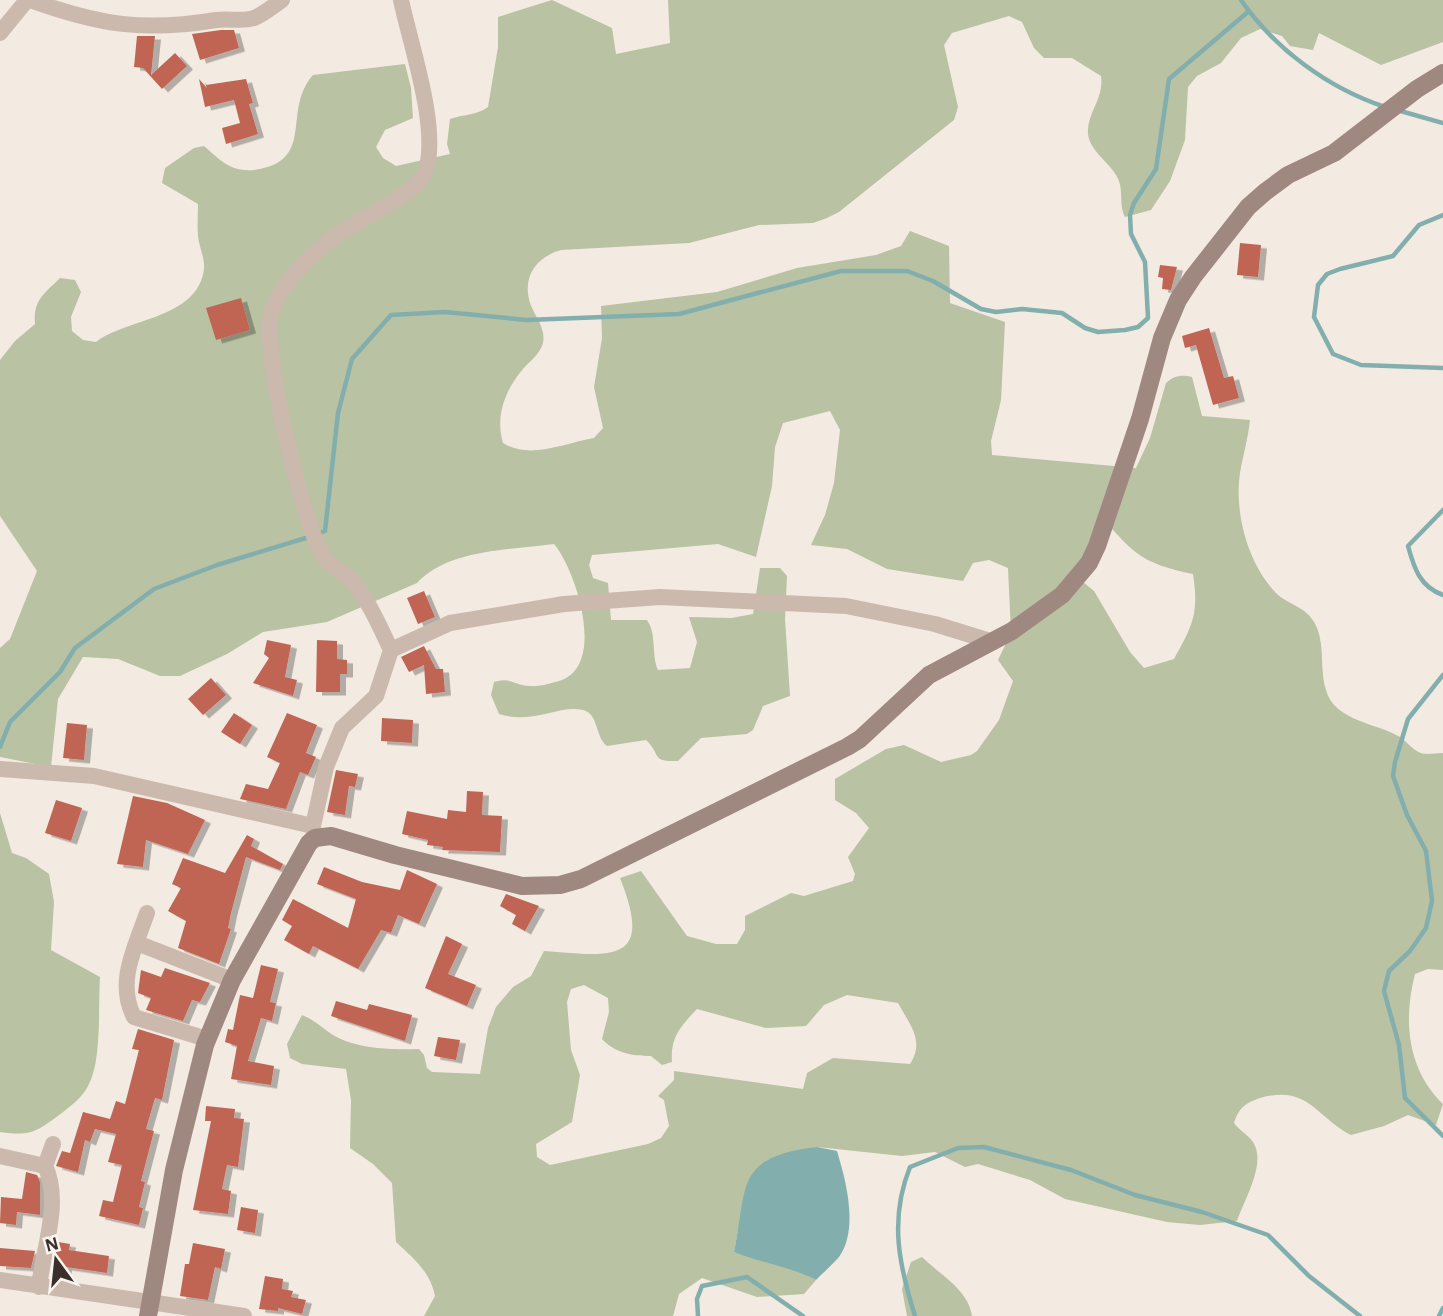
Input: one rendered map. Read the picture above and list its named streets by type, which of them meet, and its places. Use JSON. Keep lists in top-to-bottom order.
{
  "north": "top"
}
